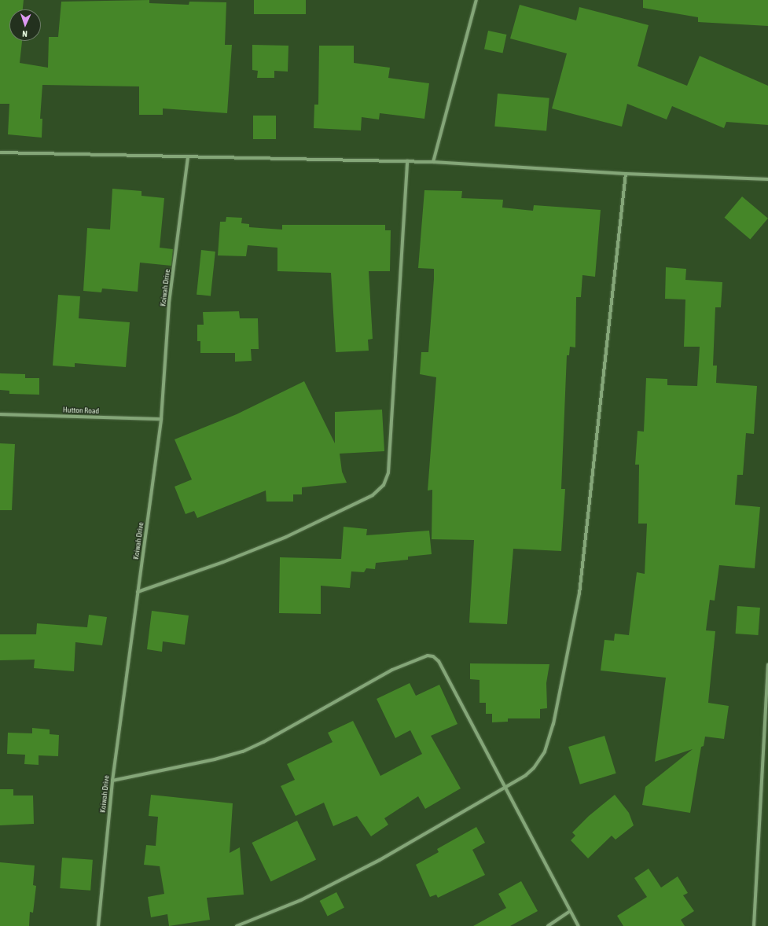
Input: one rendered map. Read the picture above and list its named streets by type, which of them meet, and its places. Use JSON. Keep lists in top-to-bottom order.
{
  "streets": {
    "street": ["Koiwah Drive", "Hutton Road"]
  },
  "crossings": [
    ["Koiwah Drive", "Hutton Road"]
  ],
  "north": "bottom"
}
